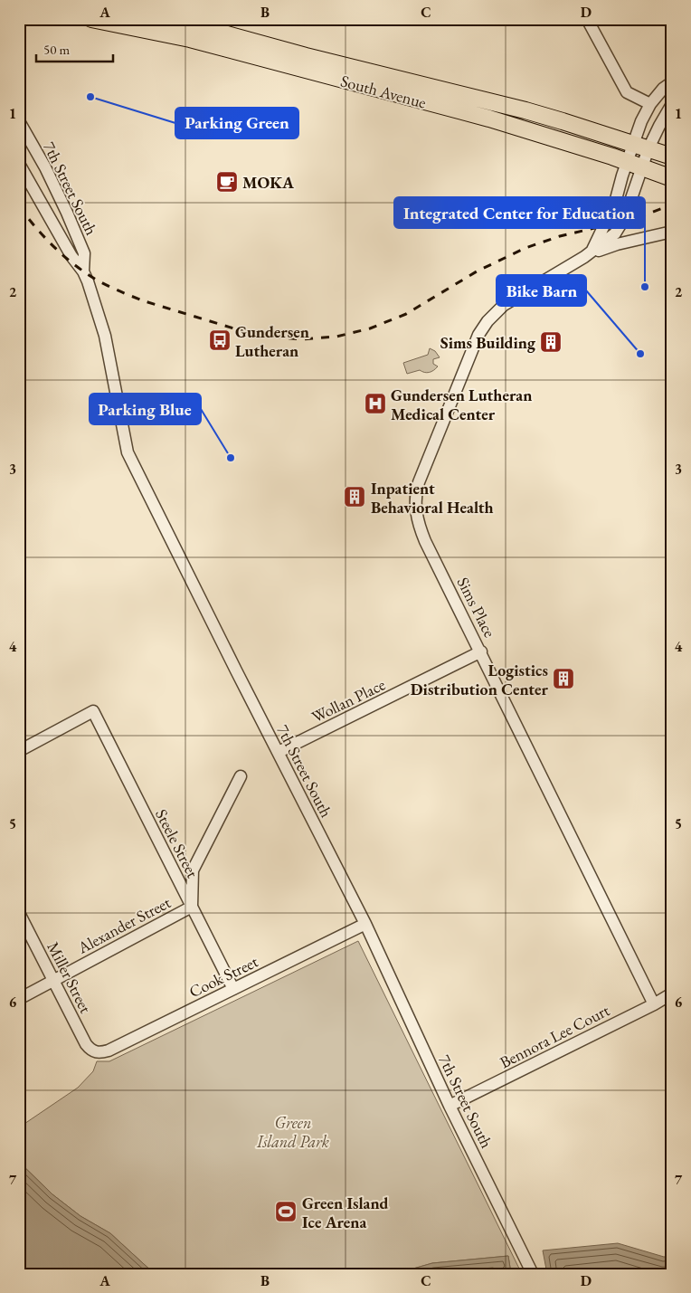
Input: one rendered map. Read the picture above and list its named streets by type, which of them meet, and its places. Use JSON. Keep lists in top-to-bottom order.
{
  "streets": {
    "highway": ["South Avenue"],
    "street": [
      "7th Street South",
      "Sims Place",
      "Wollan Place",
      "Steele Street",
      "Alexander Street",
      "Cook Street",
      "Miller Street",
      "Bennora Lee Court"
    ]
  },
  "crossings": [
    ["South Avenue", "Sims Place"],
    ["7th Street South", "Wollan Place"],
    ["7th Street South", "Cook Street"],
    ["7th Street South", "Bennora Lee Court"],
    ["Sims Place", "Wollan Place"],
    ["Sims Place", "Bennora Lee Court"],
    ["Steele Street", "Alexander Street"],
    ["Steele Street", "Cook Street"],
    ["Alexander Street", "Miller Street"],
    ["Cook Street", "Miller Street"]
  ],
  "parks": ["Green Island Park"],
  "places": {
    "other": [
      "Parking Green",
      "Integrated Center for Education",
      "Bike Barn",
      "Parking Blue"
    ],
    "cafe": ["MOKA"],
    "bus stop": ["Gundersen Lutheran"],
    "building": ["Sims Building", "Inpatient Behavioral Health", "Logistics Distribution Center"],
    "hospital": ["Gundersen Lutheran Medical Center"],
    "sports": ["Green Island Ice Arena"]
  },
  "scale_bar": "50 m",
  "grid": {
    "columns": [
      "A",
      "B",
      "C",
      "D"
    ],
    "rows": [
      "1",
      "2",
      "3",
      "4",
      "5",
      "6",
      "7"
    ]
  }
}
